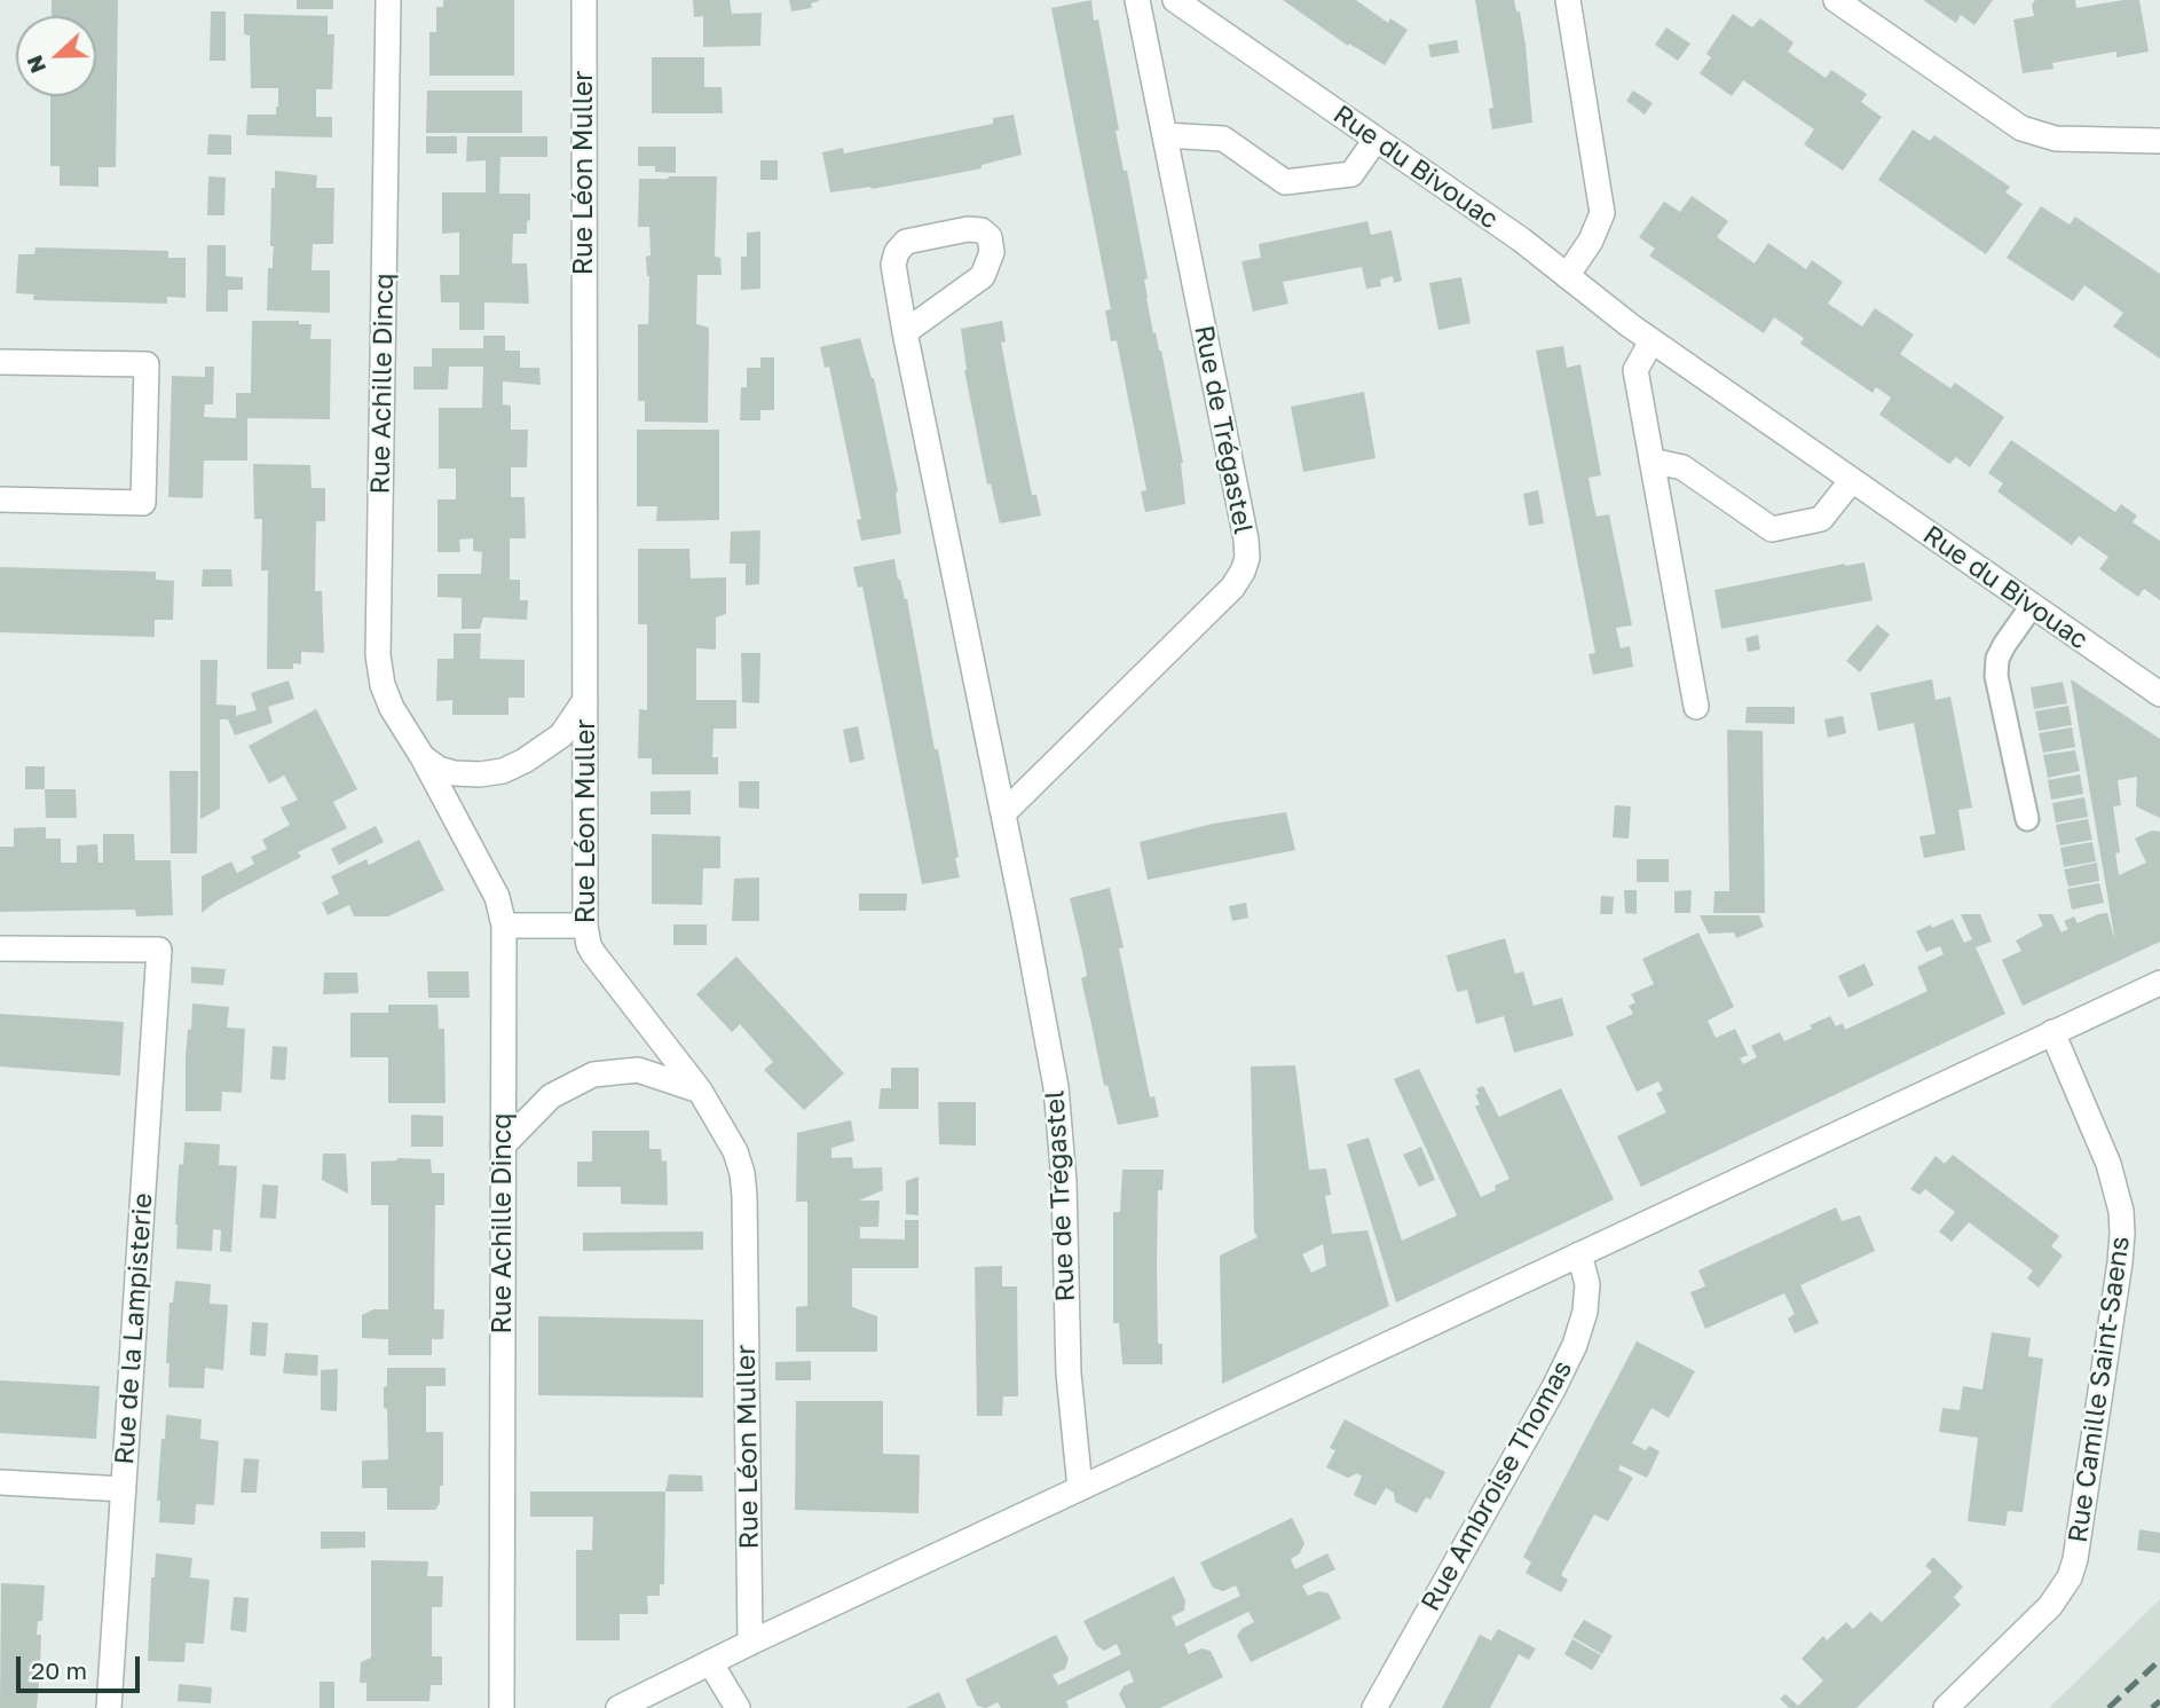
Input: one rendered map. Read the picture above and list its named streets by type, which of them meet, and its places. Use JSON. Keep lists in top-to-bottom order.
{
  "streets": {
    "street": [
      "Rue du Bivouac",
      "Rue Léon Muller",
      "Rue Achille Dincq",
      "Rue de Trégastel",
      "Rue de la Lampisterie",
      "Rue Camille Saint-Saens",
      "Rue Ambroise Thomas"
    ]
  },
  "scale_bar": "20 m",
  "north": "left"
}
